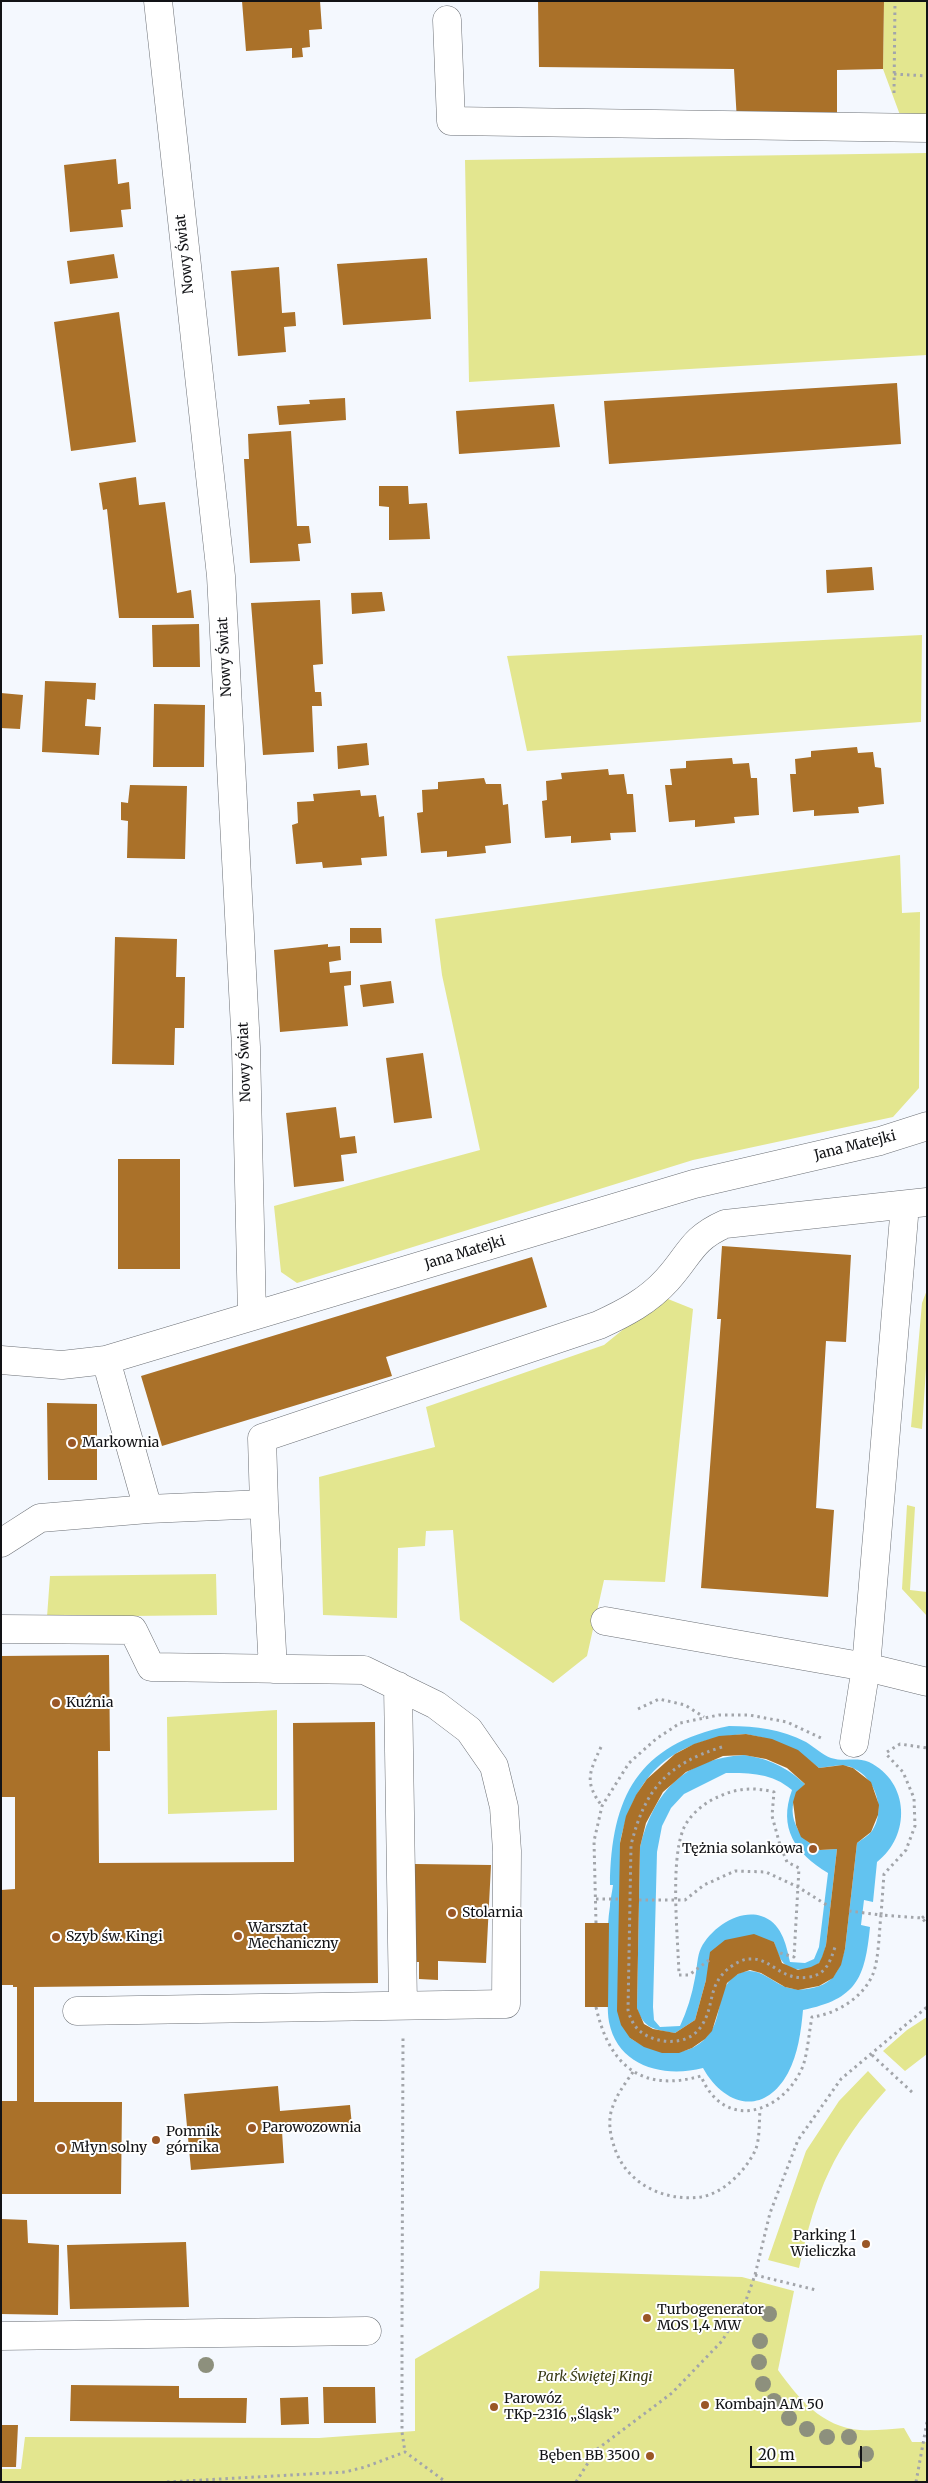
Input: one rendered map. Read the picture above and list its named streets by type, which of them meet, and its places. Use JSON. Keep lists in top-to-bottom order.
{
  "streets": {
    "street": ["Nowy Świat", "Jana Matejki"]
  },
  "crossings": [
    ["Nowy Świat", "Jana Matejki"]
  ],
  "parks": ["Park Świętej Kingi"],
  "places": [
    "Markownia",
    "Kuźnia",
    "Tężnia solankowa",
    "Stolarnia",
    "Warsztat Mechaniczny",
    "Szyb św. Kingi",
    "Parowozownia",
    "Pomnik górnika",
    "Młyn solny",
    "Parking 1 Wieliczka",
    "Turbogenerator MOS 1,4 MW",
    "Kombajn AM 50",
    "Parowóz TKp-2316 „Śląsk”",
    "Bęben BB 3500"
  ],
  "scale_bar": "20 m"
}
